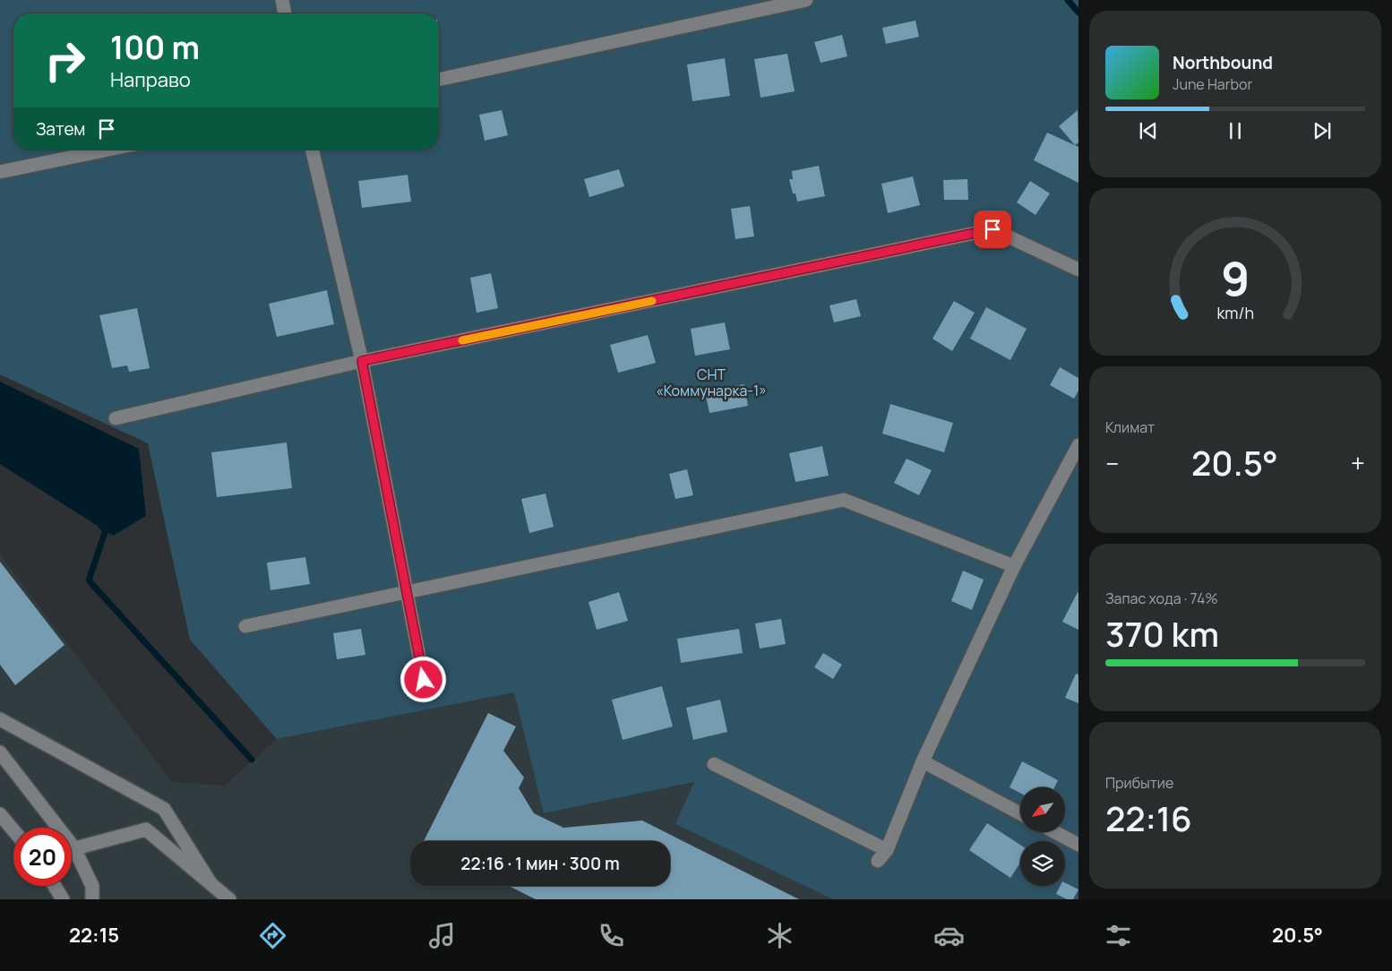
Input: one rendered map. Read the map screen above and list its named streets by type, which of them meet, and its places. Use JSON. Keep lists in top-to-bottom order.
{
  "parks": ["СНТ «Коммунарка-1»"],
  "north": "bottom left",
  "page": {
    "turn": ["100 m", "Направо"],
    "song": ["Northbound", "June Harbor"],
    "then": "Затем",
    "tile": [
      "Климат",
      ["Запас хода · 74%", "370 km"],
      ["Прибытие", "22:16"]
    ],
    "heat": ["−", "20.5°", "+"],
    "limit": "20",
    "trip": "22:16 · 1 мин · 300 m",
    "tabs": ["22:15", "20.5°"],
    "gauge": ["9", "km/h"]
  }
}
